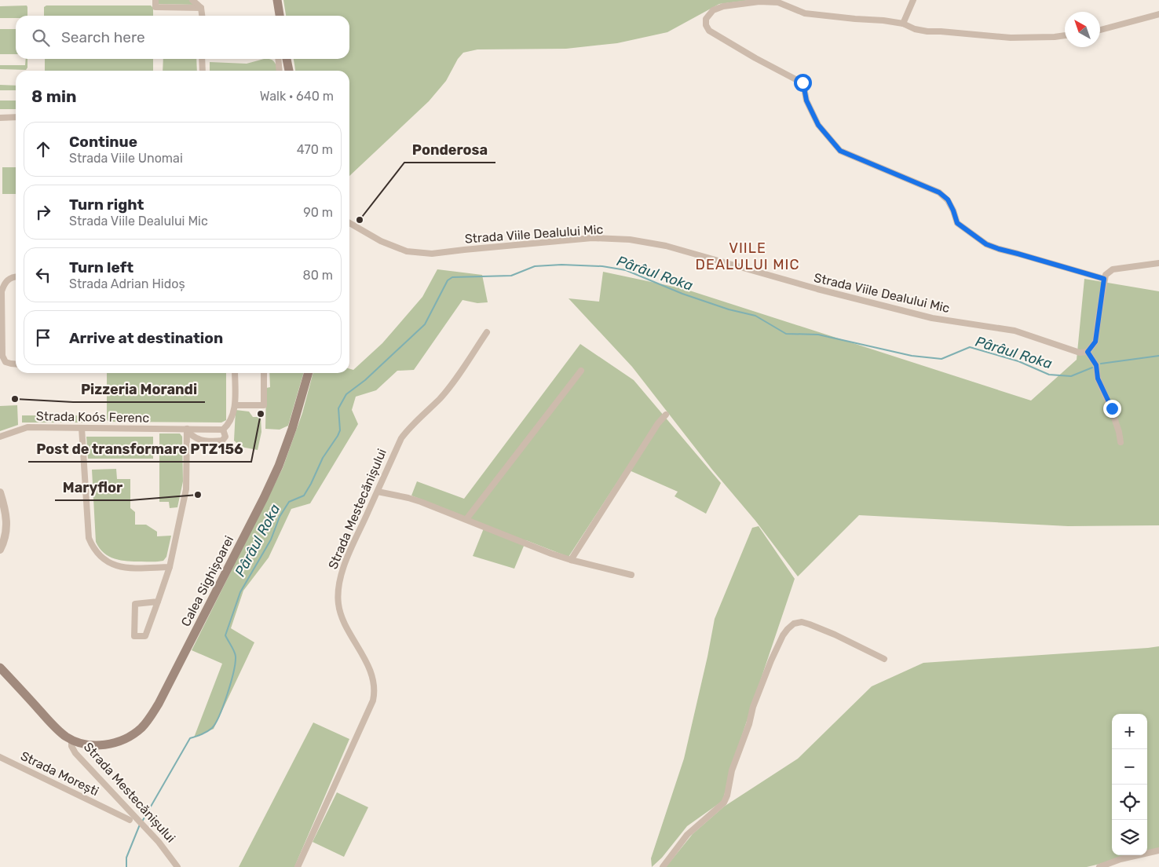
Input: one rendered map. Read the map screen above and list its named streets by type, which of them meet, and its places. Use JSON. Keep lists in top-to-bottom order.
{
  "streets": {
    "main road": ["Strada Mestecănișului", "Calea Sighișoarei"],
    "street": ["Strada Viile Dealului Mic", "Strada Koós Ferenc", "Strada Morești"]
  },
  "crossings": [
    ["Strada Mestecănișului", "Calea Sighișoarei"]
  ],
  "districts": ["VIILE DEALULUI MIC"],
  "water": ["Pârâul Roka"],
  "places": [
    "Ponderosa",
    "Pizzeria Morandi",
    "Post de transformare PTZ156",
    "Maryflor"
  ],
  "north": "top left",
  "page": {
    "search": "Search here",
    "heading": ["8 min", "Walk · 640 m"],
    "list": [
      ["Continue", "Strada Viile Unomai", "470 m"],
      ["Turn right", "Strada Viile Dealului Mic", "90 m"],
      ["Turn left", "Strada Adrian Hidoș", "80 m"],
      "Arrive at destination"
    ],
    "map_buttons": ["+", "−"]
  }
}
